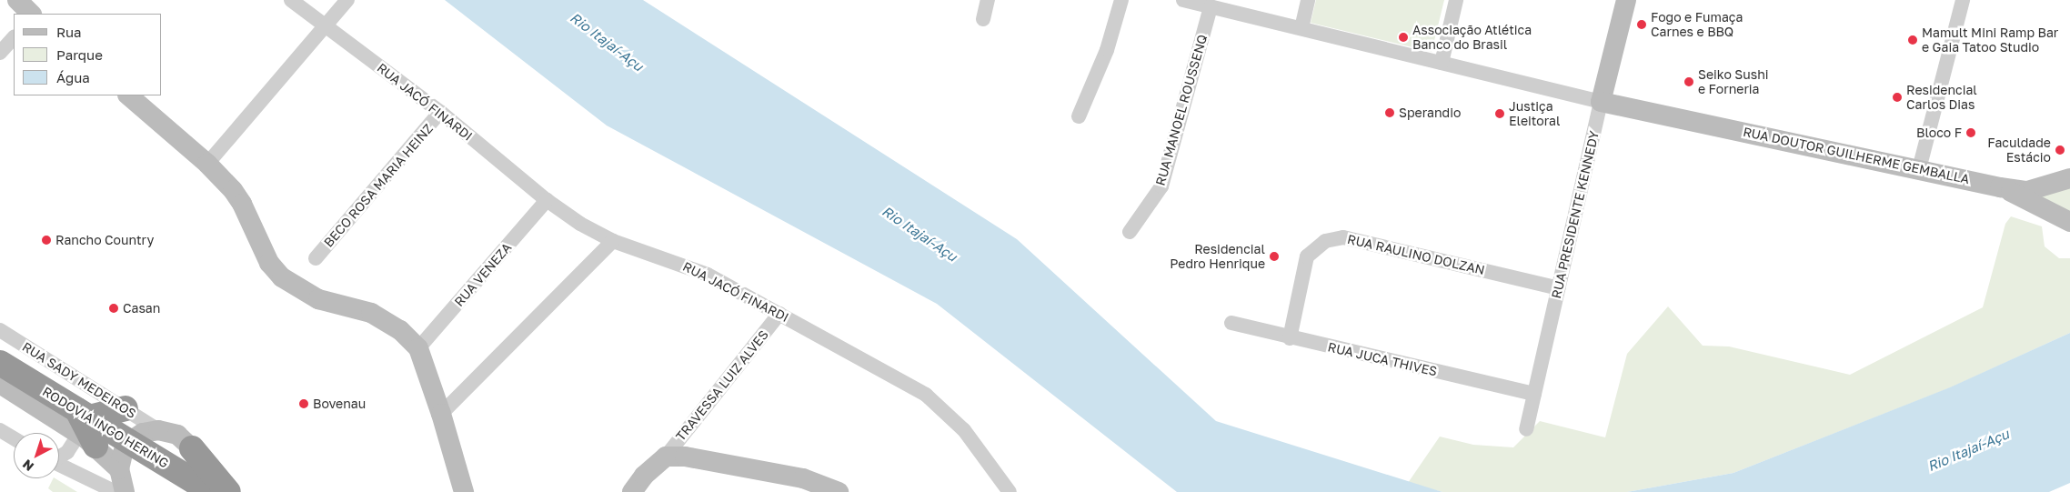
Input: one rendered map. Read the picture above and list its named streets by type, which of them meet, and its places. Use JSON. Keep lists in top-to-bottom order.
{
  "streets": {
    "highway": ["RODOVIA INGO HERING"],
    "street": [
      "RUA JACÓ FINARDI",
      "RUA MANOEL ROUSSENQ",
      "RUA DOUTOR GUILHERME GEMBALLA",
      "BECO ROSA MARIA HEINZ",
      "RUA PRESIDENTE KENNEDY",
      "RUA RAULINO DOLZAN",
      "RUA VENEZA",
      "RUA JUCA THIVES",
      "RUA SADY MEDEIROS",
      "TRAVESSA LUIZ ALVES"
    ]
  },
  "crossings": [
    ["RUA JACÓ FINARDI", "BECO ROSA MARIA HEINZ"],
    ["RUA JACÓ FINARDI", "RUA VENEZA"],
    ["RUA JACÓ FINARDI", "TRAVESSA LUIZ ALVES"],
    ["RUA DOUTOR GUILHERME GEMBALLA", "RUA PRESIDENTE KENNEDY"],
    ["RUA PRESIDENTE KENNEDY", "RUA RAULINO DOLZAN"],
    ["RUA PRESIDENTE KENNEDY", "RUA JUCA THIVES"],
    ["RUA RAULINO DOLZAN", "RUA JUCA THIVES"]
  ],
  "water": ["Rio Itajaí-Açu"],
  "places": [
    "Fogo e Fumaça Carnes e BBQ",
    "Associação Atlética Banco do Brasil",
    "Mamult Mini Ramp Bar e Gaia Tatoo Studio",
    "Seiko Sushi e Forneria",
    "Residencial Carlos Dias",
    "Sperandio",
    "Justiça Eleitoral",
    "Bloco F",
    "Faculdade Estácio",
    "Rancho Country",
    "Residencial Pedro Henrique",
    "Casan",
    "Bovenau"
  ],
  "legend": ["Rua", "Parque", "Água"],
  "north": "bottom left"
}
